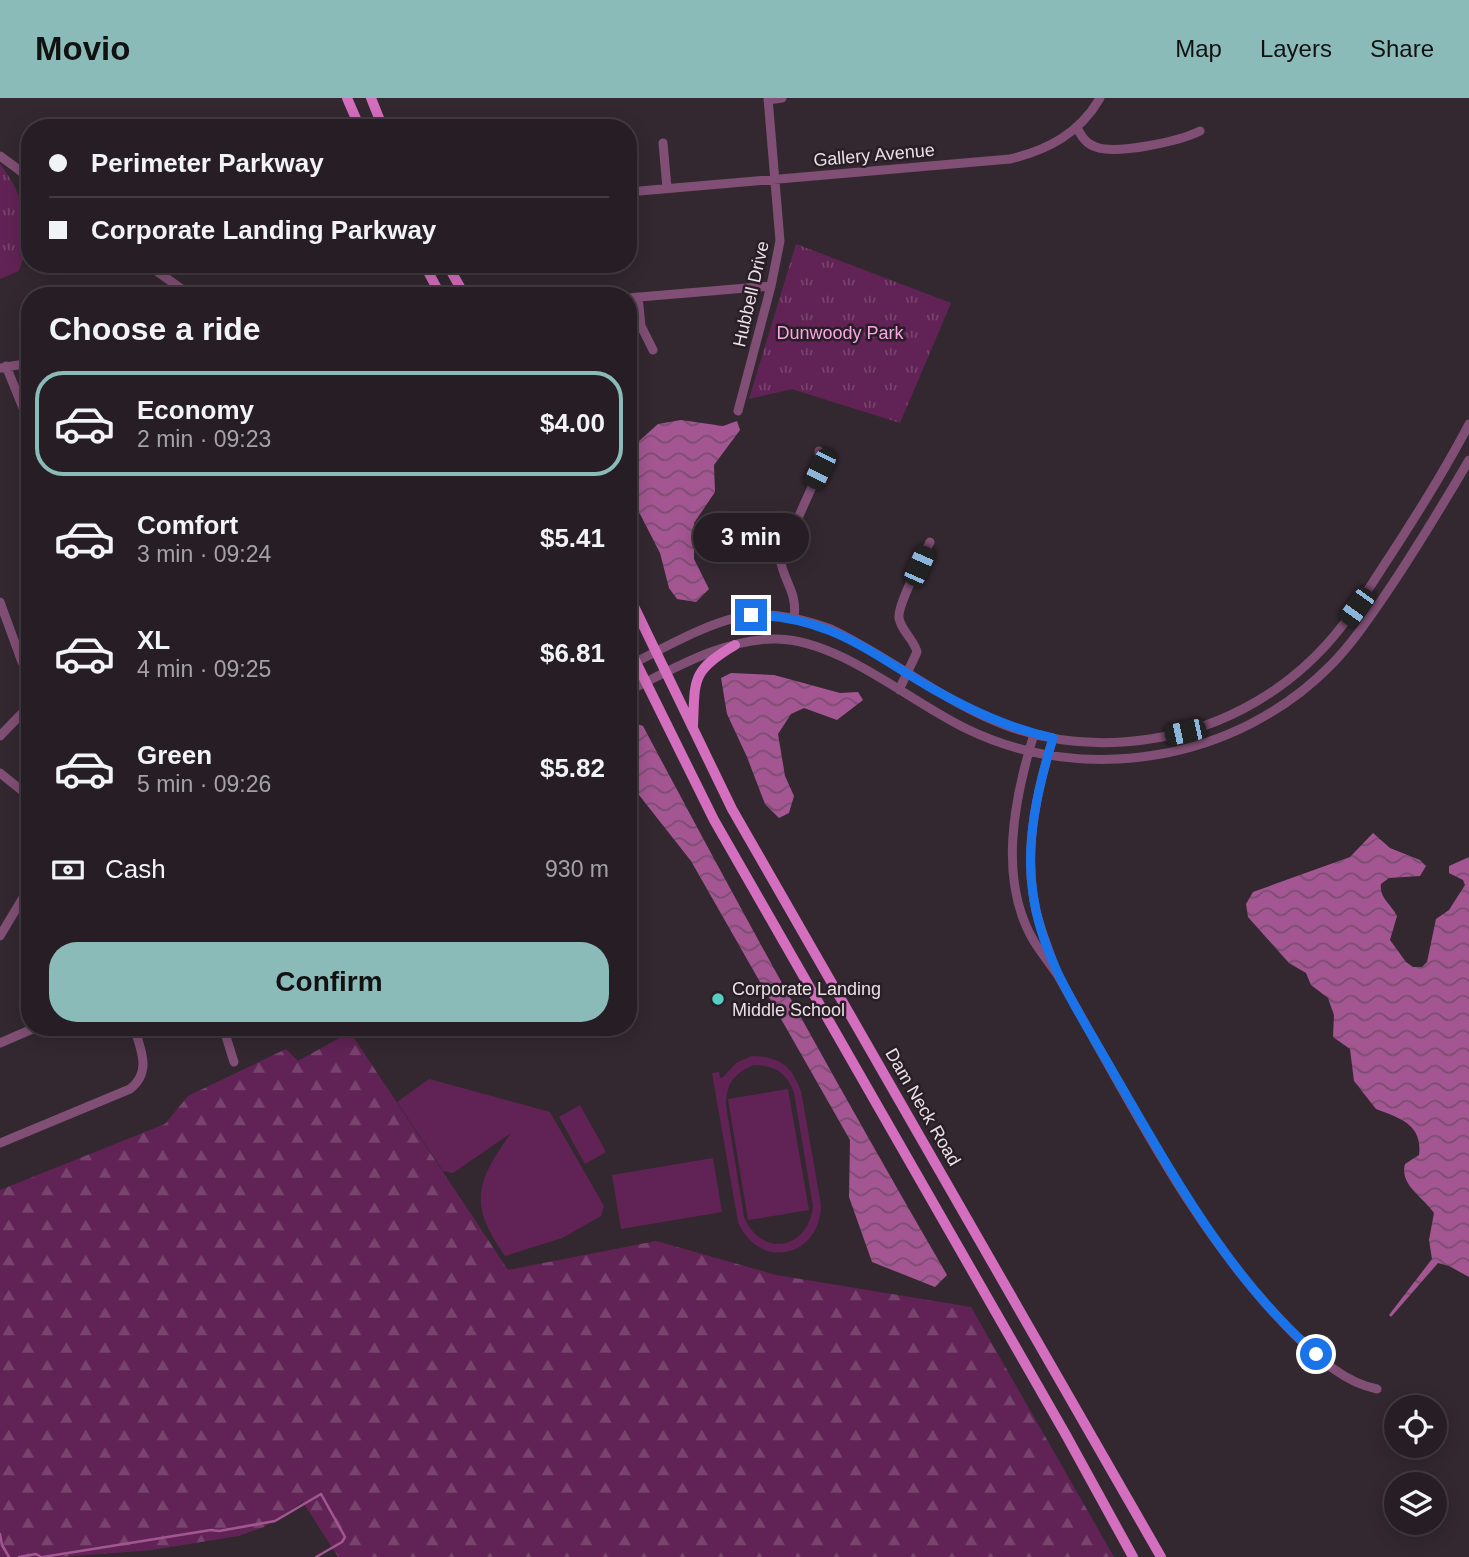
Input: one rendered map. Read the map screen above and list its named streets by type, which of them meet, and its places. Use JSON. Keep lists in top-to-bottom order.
{
  "streets": {
    "main road": ["Dam Neck Road"],
    "street": ["Gallery Avenue", "Hubbell Drive"]
  },
  "crossings": [
    ["Gallery Avenue", "Hubbell Drive"]
  ],
  "parks": ["Dunwoody Park"],
  "places": ["Corporate Landing Middle School"],
  "page": {
    "header": "Movio",
    "nav": ["Map", "Layers", "Share"],
    "banner": ["Perimeter Parkway", "Corporate Landing Parkway"],
    "heading": "Choose a ride",
    "list": [
      {
        "name": "Economy",
        "note": "2 min · 09:23",
        "value": "$4.00"
      },
      {
        "name": "Comfort",
        "note": "3 min · 09:24",
        "value": "$5.41"
      },
      {
        "name": "XL",
        "note": "4 min · 09:25",
        "value": "$6.81"
      },
      {
        "name": "Green",
        "note": "5 min · 09:26",
        "value": "$5.82"
      }
    ],
    "bubble": "3 min",
    "pay": ["Cash", "930 m"],
    "buttons": "Confirm"
  }
}
